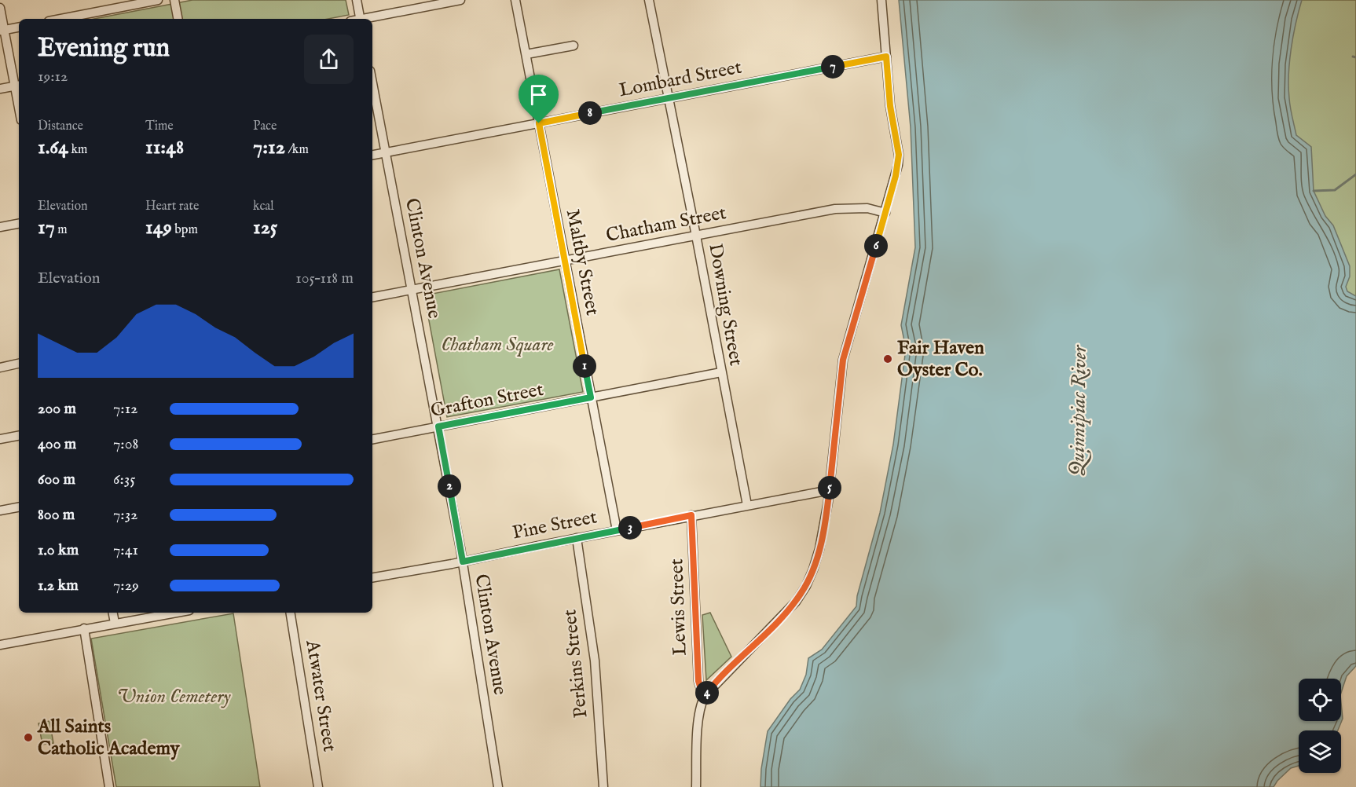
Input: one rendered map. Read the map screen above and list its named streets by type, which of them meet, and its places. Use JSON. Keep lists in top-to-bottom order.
{
  "streets": {
    "street": [
      "Lombard Street",
      "Chatham Street",
      "Clinton Avenue",
      "Maltby Street",
      "Downing Street",
      "Grafton Street",
      "Pine Street",
      "Lewis Street",
      "Perkins Street",
      "Atwater Street"
    ]
  },
  "crossings": [
    ["Lombard Street", "Clinton Avenue"],
    ["Lombard Street", "Maltby Street"],
    ["Lombard Street", "Downing Street"],
    ["Chatham Street", "Clinton Avenue"],
    ["Chatham Street", "Maltby Street"],
    ["Chatham Street", "Downing Street"],
    ["Clinton Avenue", "Grafton Street"],
    ["Clinton Avenue", "Pine Street"],
    ["Maltby Street", "Grafton Street"],
    ["Maltby Street", "Pine Street"],
    ["Downing Street", "Grafton Street"],
    ["Downing Street", "Pine Street"],
    ["Pine Street", "Lewis Street"],
    ["Pine Street", "Perkins Street"]
  ],
  "water": ["Quinnipiac River"],
  "parks": ["Chatham Square", "Union Cemetery"],
  "places": ["Fair Haven Oyster Co.", "All Saints Catholic Academy"],
  "page": {
    "heading": ["Evening run", "19:12"],
    "pins": [
      "7",
      "8",
      "6",
      "1",
      "2",
      "5",
      "3",
      "4"
    ],
    "stats": [
      ["Distance", "1.64 km"],
      ["Time", "11:48"],
      ["Pace", "7:12 /km"],
      ["Elevation", "17 m"],
      ["Heart rate", "149 bpm"],
      ["kcal", "125"]
    ],
    "chart": ["Elevation", "105–118 m"],
    "list": [
      {
        "name": "200 m",
        "note": "7:12"
      },
      {
        "name": "400 m",
        "note": "7:08"
      },
      {
        "name": "600 m",
        "note": "6:35"
      },
      {
        "name": "800 m",
        "note": "7:32"
      },
      {
        "name": "1.0 km",
        "note": "7:41"
      },
      {
        "name": "1.2 km",
        "note": "7:29"
      }
    ]
  }
}
